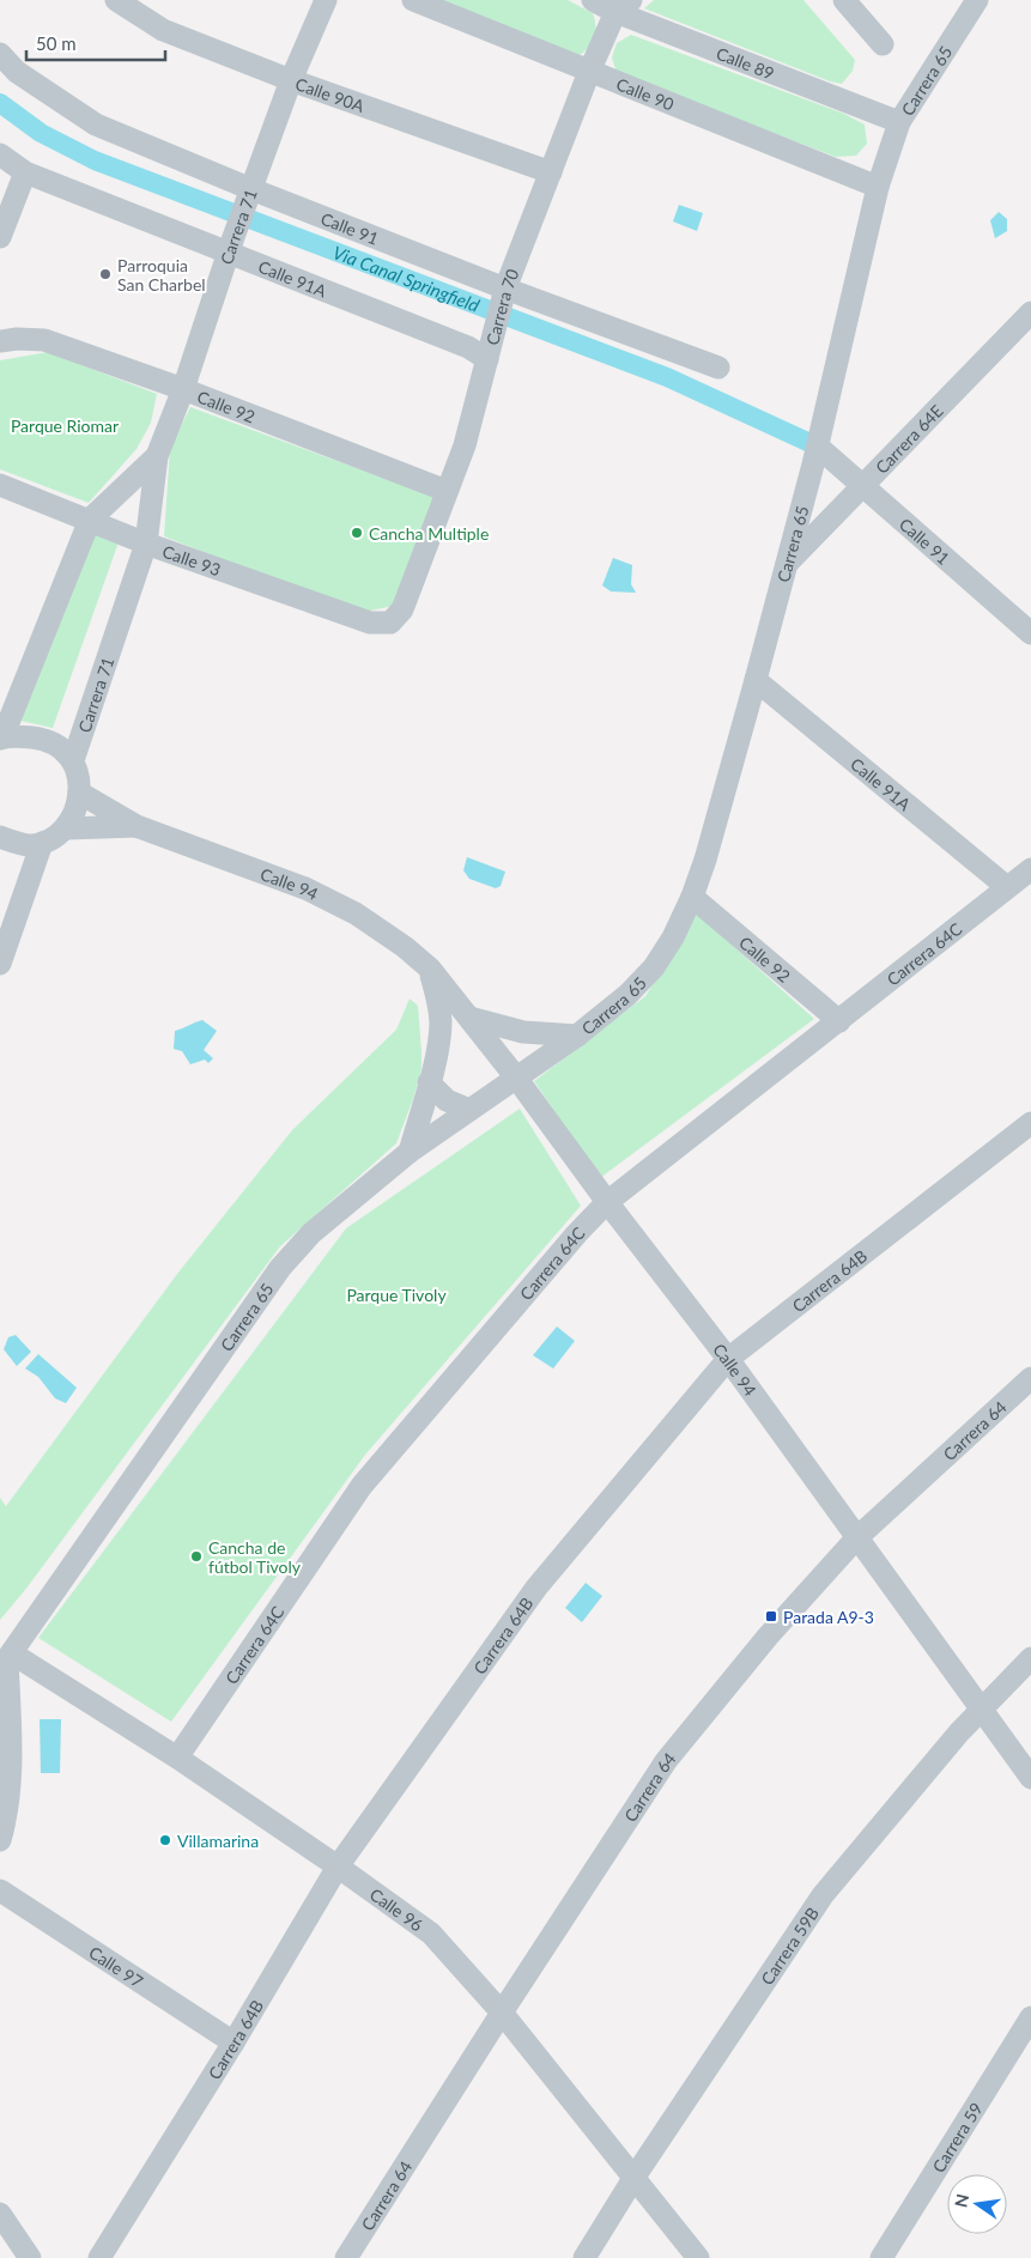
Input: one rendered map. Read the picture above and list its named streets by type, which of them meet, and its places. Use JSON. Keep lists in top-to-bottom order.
{
  "streets": {
    "street": [
      "Calle 89",
      "Carrera 65",
      "Calle 90A",
      "Calle 90",
      "Carrera 71",
      "Calle 91",
      "Calle 91A",
      "Carrera 70",
      "Calle 92",
      "Carrera 64E",
      "Calle 93",
      "Calle 94",
      "Carrera 64C",
      "Carrera 64B",
      "Carrera 64",
      "Calle 96",
      "Carrera 59B",
      "Calle 97",
      "Carrera 59"
    ]
  },
  "crossings": [
    ["Calle 89", "Carrera 65"],
    ["Calle 89", "Carrera 70"],
    ["Carrera 65", "Calle 90"],
    ["Carrera 65", "Calle 91"],
    ["Carrera 65", "Calle 91A"],
    ["Carrera 65", "Calle 92"],
    ["Carrera 65", "Carrera 64E"],
    ["Carrera 65", "Calle 94"],
    ["Carrera 65", "Calle 96"],
    ["Calle 90A", "Carrera 71"],
    ["Calle 90A", "Carrera 70"],
    ["Calle 90", "Carrera 70"],
    ["Carrera 71", "Calle 91"],
    ["Carrera 71", "Calle 91A"],
    ["Carrera 71", "Calle 92"],
    ["Carrera 71", "Calle 93"],
    ["Calle 91", "Carrera 70"],
    ["Calle 91", "Carrera 64E"],
    ["Calle 91A", "Carrera 70"],
    ["Calle 91A", "Carrera 64C"],
    ["Carrera 70", "Calle 92"],
    ["Carrera 70", "Calle 93"],
    ["Calle 92", "Carrera 64C"],
    ["Calle 94", "Carrera 64C"],
    ["Calle 94", "Carrera 64B"],
    ["Calle 94", "Carrera 64"],
    ["Calle 94", "Carrera 59B"],
    ["Carrera 64C", "Calle 96"],
    ["Carrera 64B", "Calle 96"],
    ["Carrera 64B", "Calle 97"],
    ["Carrera 64", "Calle 96"],
    ["Calle 96", "Carrera 59B"]
  ],
  "water": ["Via Canal Springfield"],
  "parks": ["Parque Riomar", "Parque Tivoly"],
  "places": {
    "other": [
      "Parroquia San Charbel",
      "Cancha Multiple",
      "Cancha de fútbol Tivoly",
      "Villamarina"
    ],
    "transit": ["Parada A9-3"]
  },
  "scale_bar": "50 m",
  "north": "left"
}
